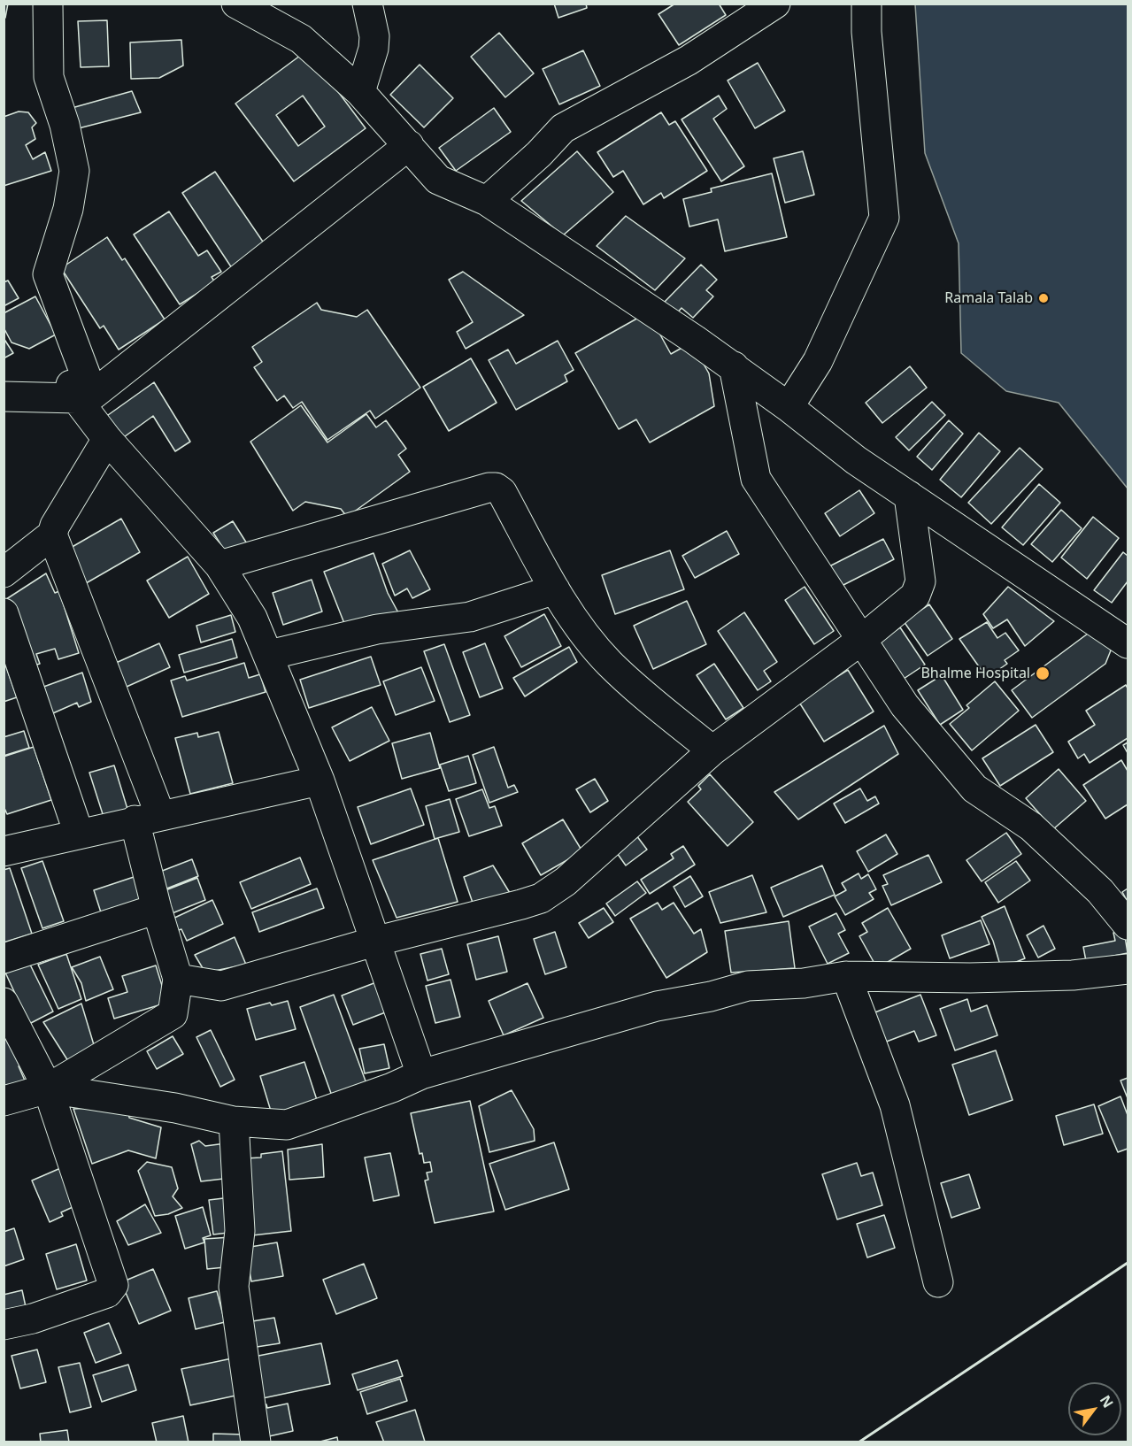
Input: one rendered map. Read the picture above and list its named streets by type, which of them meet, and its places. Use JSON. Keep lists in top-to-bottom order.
{
  "places": ["Ramala Talab", "Bhalme Hospital"],
  "north": "top right"
}
